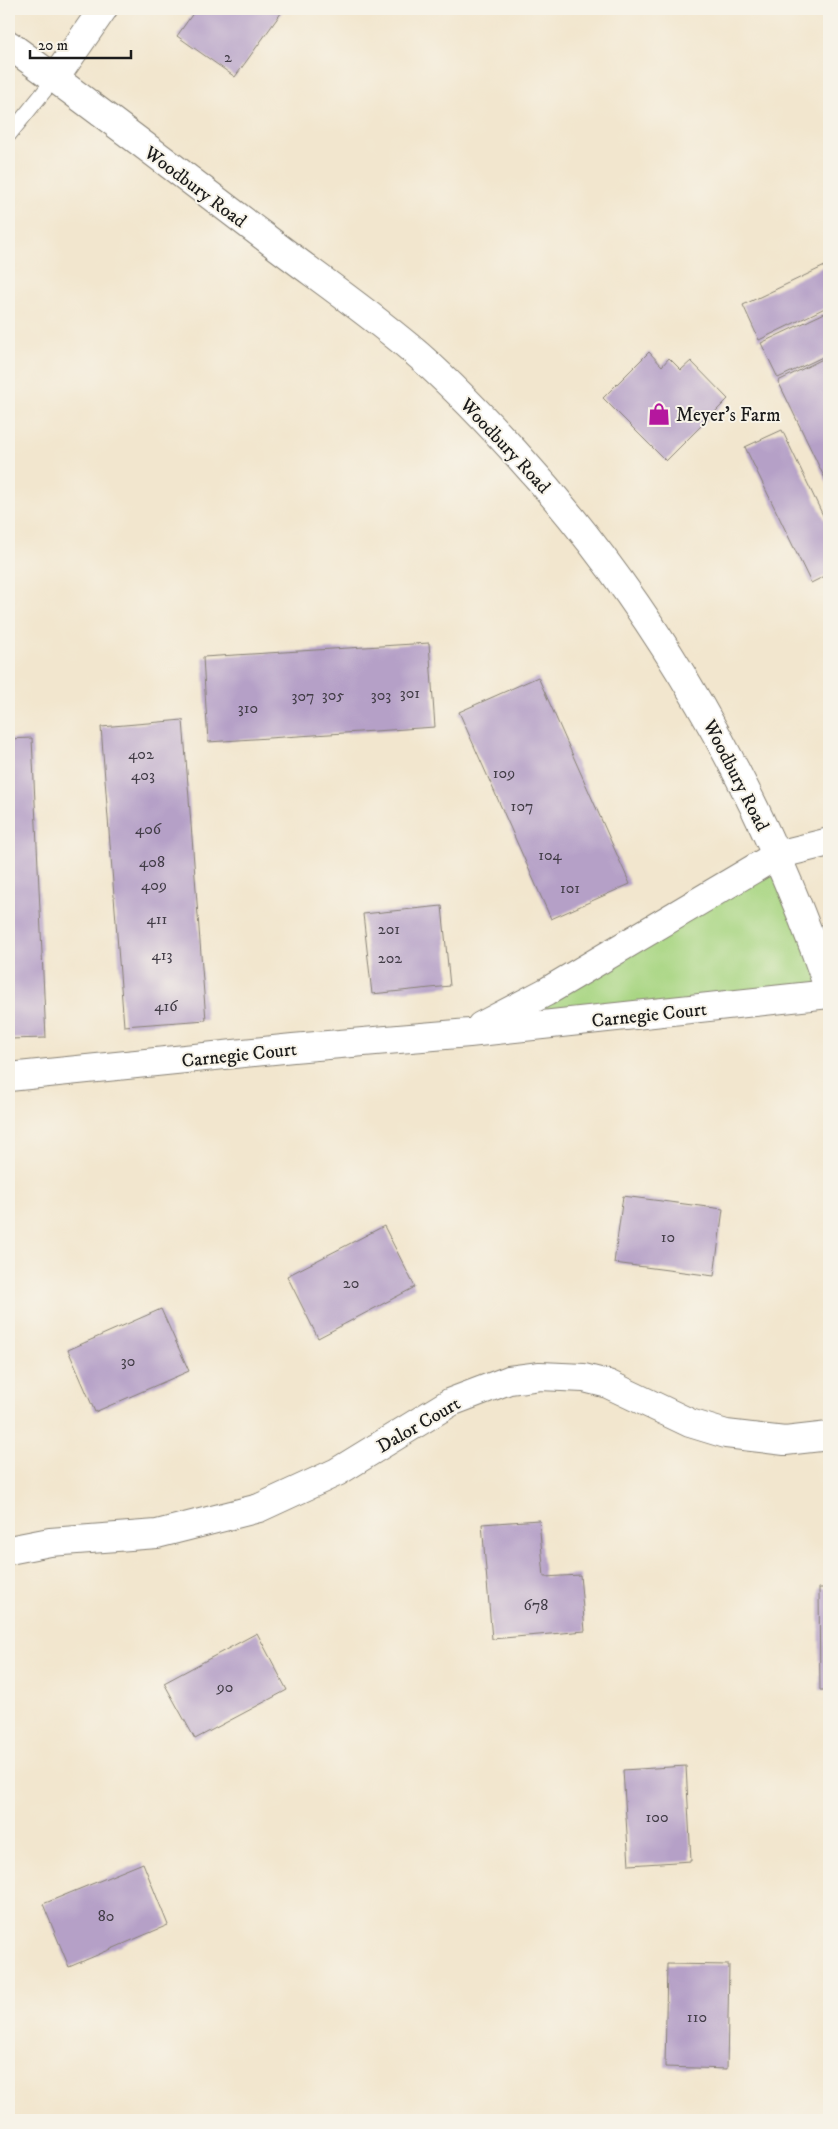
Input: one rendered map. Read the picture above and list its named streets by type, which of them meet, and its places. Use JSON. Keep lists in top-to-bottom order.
{
  "streets": {
    "street": ["Woodbury Road", "Carnegie Court", "Dalor Court"]
  },
  "crossings": [
    ["Woodbury Road", "Carnegie Court"]
  ],
  "places": {
    "shop": ["Meyer's Farm"]
  },
  "house_numbers": [
    "2",
    "301",
    "305",
    "303",
    "307",
    "310",
    "402",
    "109",
    "403",
    "107",
    "406",
    "104",
    "408",
    "409",
    "101",
    "411",
    "201",
    "413",
    "202",
    "416",
    "10",
    "20",
    "30",
    "678",
    "90",
    "100",
    "80",
    "110"
  ],
  "scale_bar": "20 m"
}
